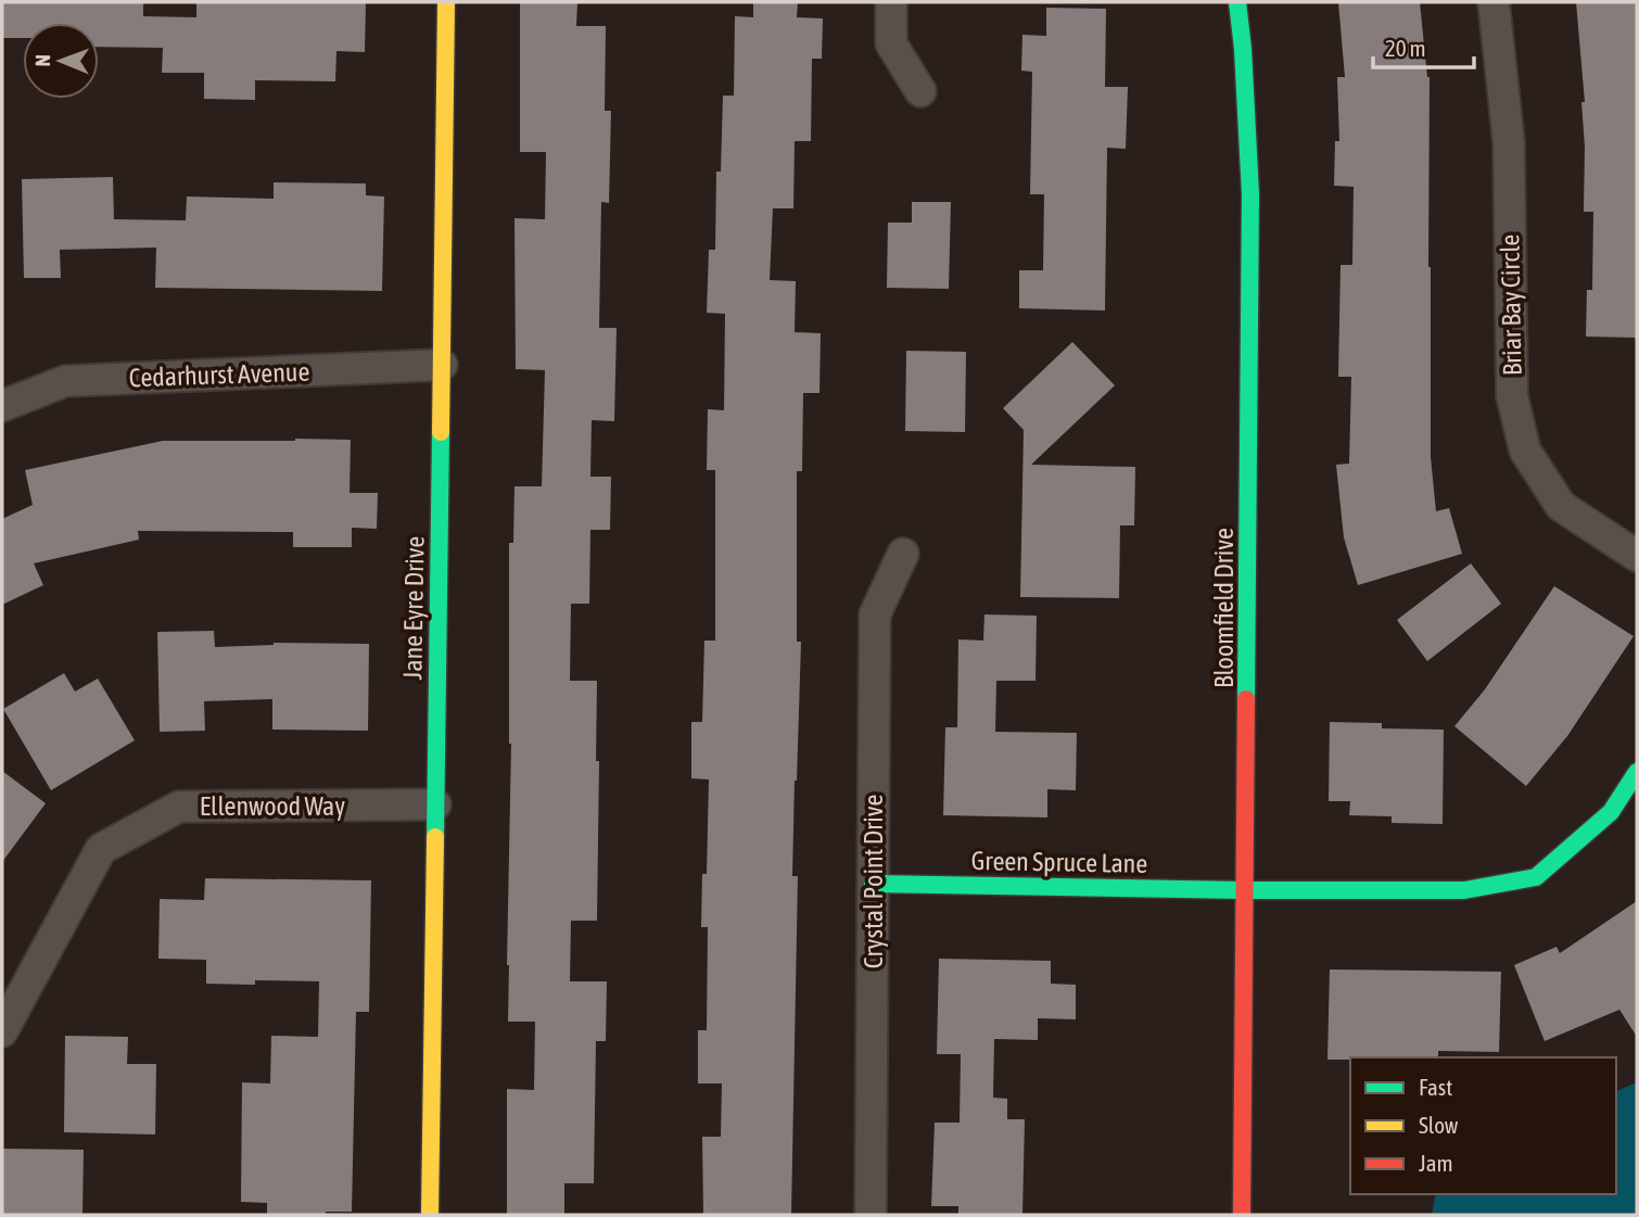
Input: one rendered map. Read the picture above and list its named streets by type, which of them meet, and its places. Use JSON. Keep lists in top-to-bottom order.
{
  "streets": {
    "street": [
      "Briar Bay Circle",
      "Cedarhurst Avenue",
      "Jane Eyre Drive",
      "Bloomfield Drive",
      "Ellenwood Way",
      "Green Spruce Lane",
      "Crystal Point Drive"
    ]
  },
  "crossings": [
    ["Cedarhurst Avenue", "Jane Eyre Drive"],
    ["Jane Eyre Drive", "Ellenwood Way"],
    ["Bloomfield Drive", "Green Spruce Lane"],
    ["Green Spruce Lane", "Crystal Point Drive"]
  ],
  "legend": ["Fast", "Slow", "Jam"],
  "scale_bar": "20 m",
  "north": "left"
}
